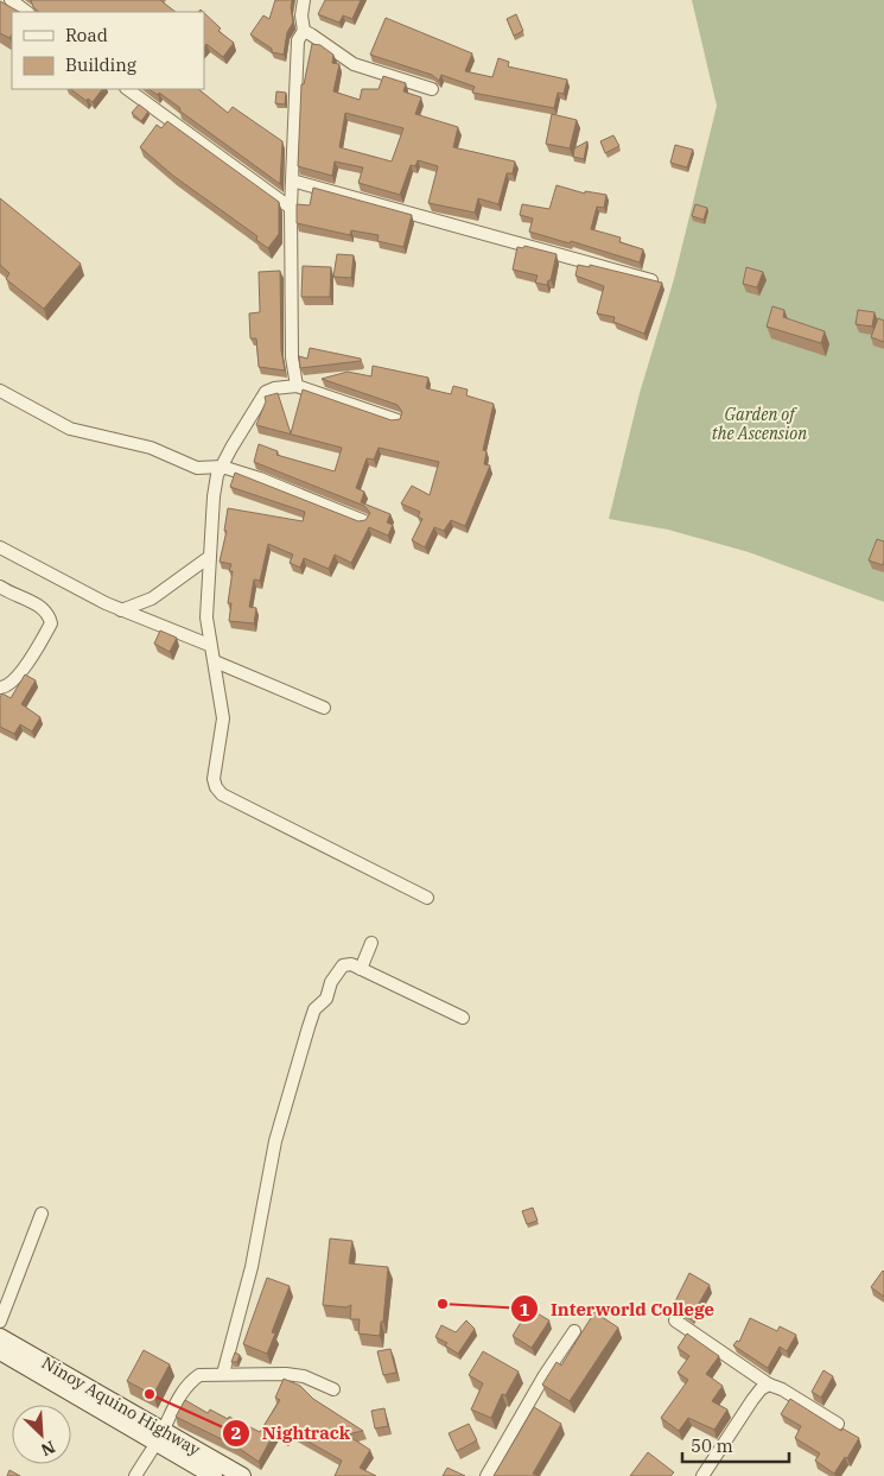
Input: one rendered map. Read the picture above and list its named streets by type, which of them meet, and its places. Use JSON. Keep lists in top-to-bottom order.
{
  "streets": {
    "main road": ["Ninoy Aquino Highway"]
  },
  "parks": ["Garden of the Ascension"],
  "places": ["Interworld College", "Nightrack"],
  "legend": ["Road", "Building"],
  "scale_bar": "50 m",
  "north": "bottom right"
}
